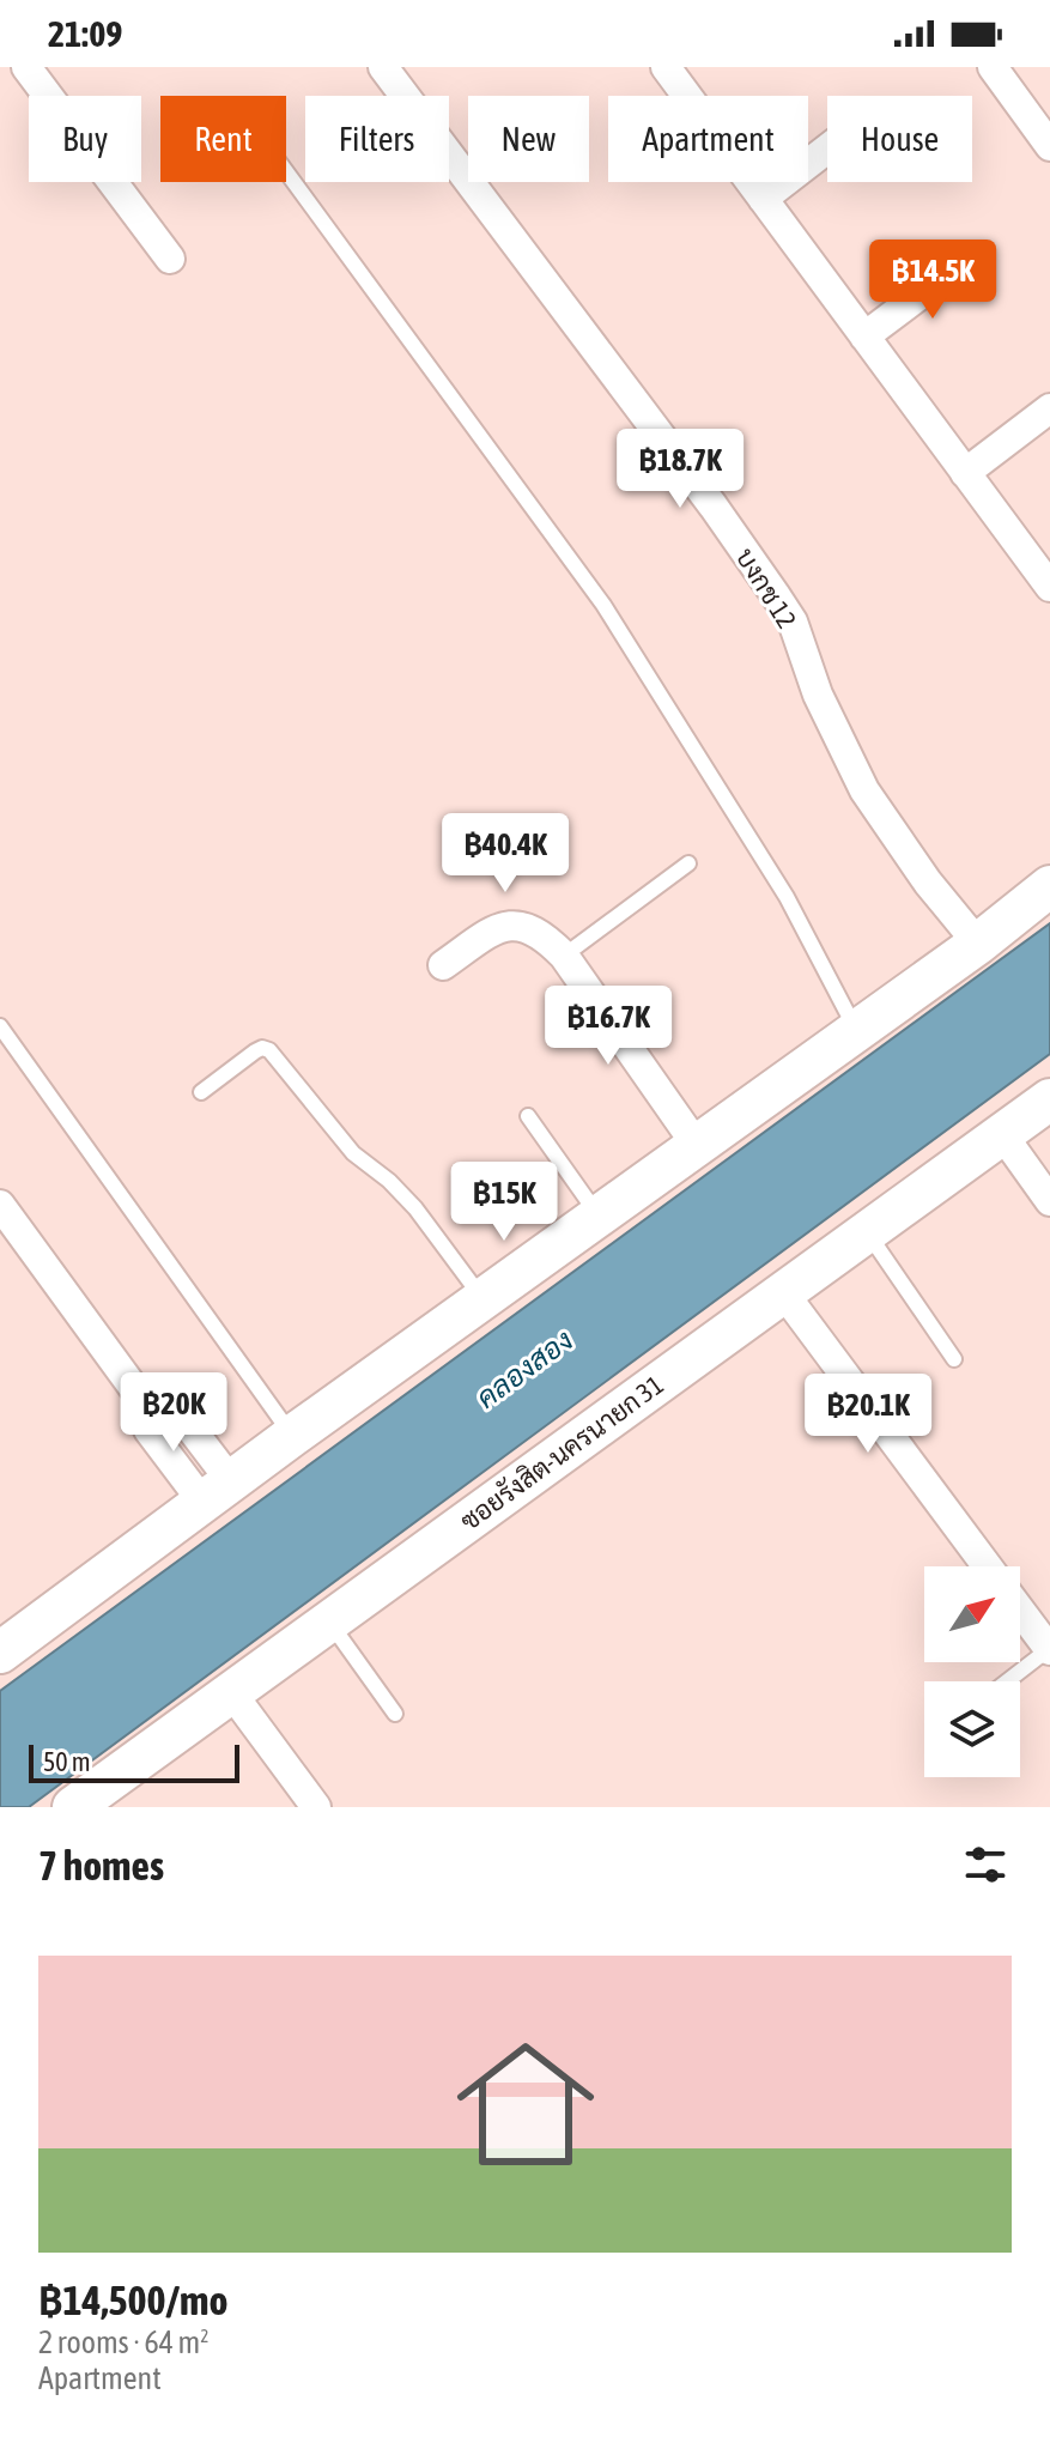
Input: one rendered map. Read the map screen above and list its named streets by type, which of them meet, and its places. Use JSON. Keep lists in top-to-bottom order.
{
  "streets": {
    "street": ["บงกช 12", "ซอยรังสิต-นครนายก 31"]
  },
  "water": ["คลองสอง"],
  "scale_bar": "50 m",
  "north": "top right",
  "page": {
    "status": "21:09",
    "chip": [
      "Buy",
      "Rent",
      "Filters",
      "New",
      "Apartment",
      "House"
    ],
    "price": [
      "฿14.5K",
      "฿18.7K",
      "฿40.4K",
      "฿16.7K",
      "฿15K",
      "฿20K",
      "฿20.1K"
    ],
    "scale": "50 m",
    "heading": "7 homes",
    "list": [
      {
        "name": "฿14,500/mo",
        "note": "2 rooms · 64 m² · Apartment"
      }
    ]
  }
}
